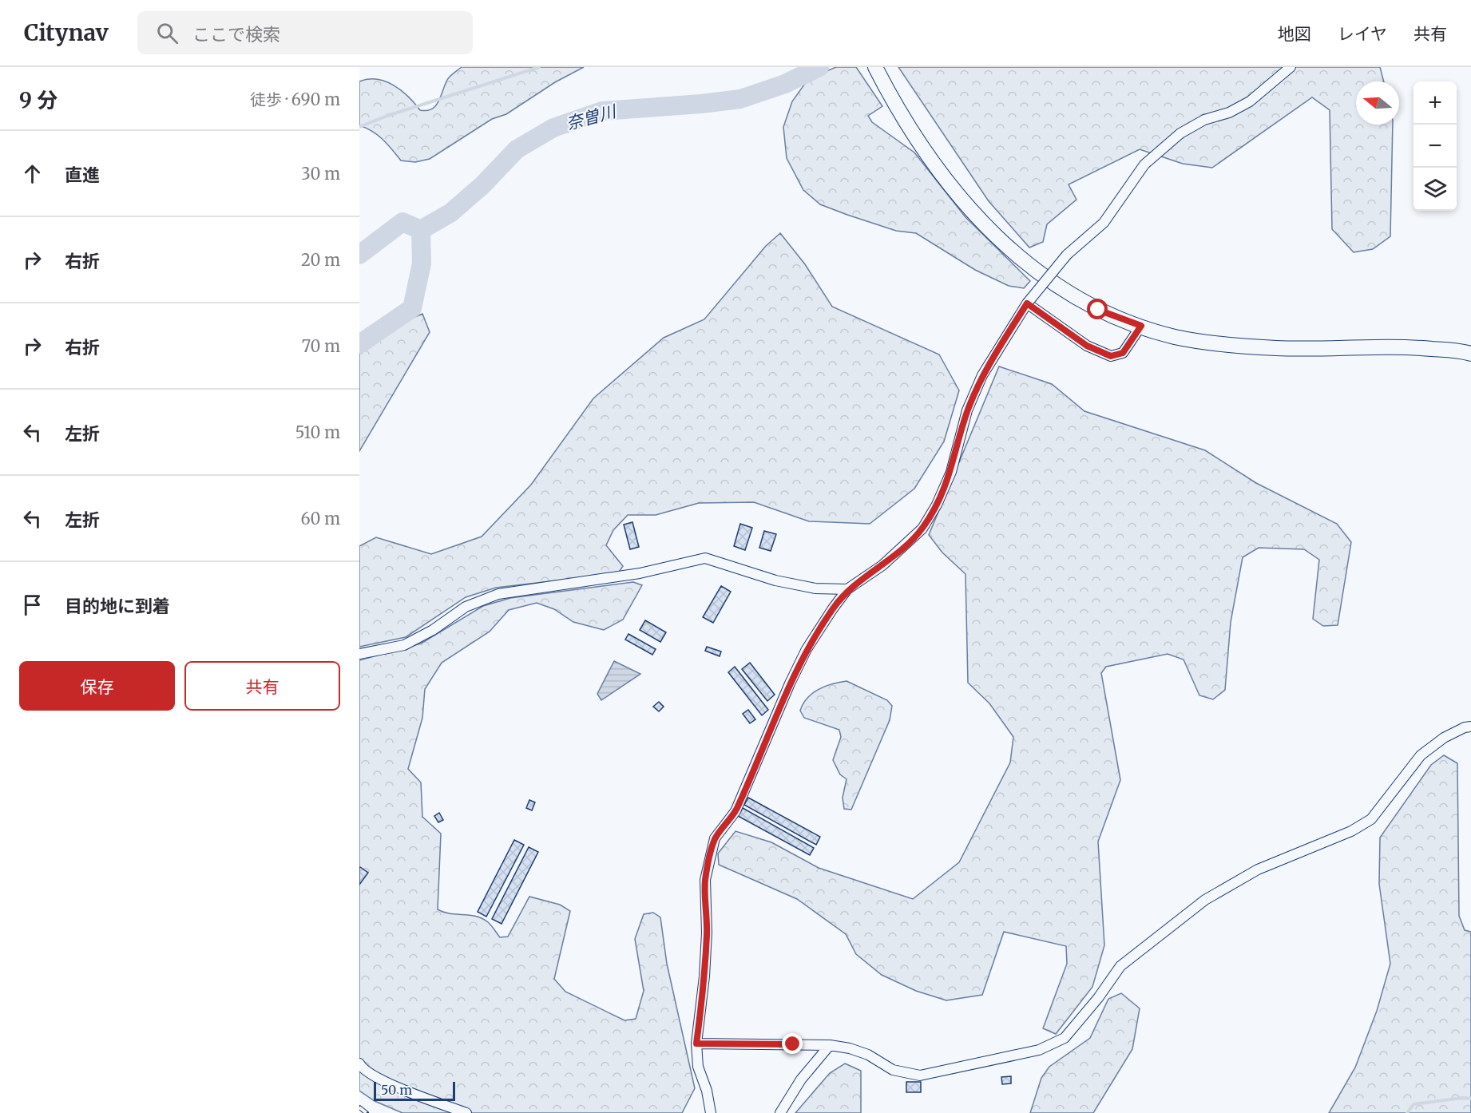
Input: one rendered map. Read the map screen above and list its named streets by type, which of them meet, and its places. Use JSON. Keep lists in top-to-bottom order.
{
  "water": ["奈曽川"],
  "scale_bar": "50 m",
  "north": "left",
  "page": {
    "header": "Citynav",
    "search": "ここで検索",
    "nav": ["地図", "レイヤ", "共有"],
    "heading": ["9 分", "徒歩 · 690 m"],
    "map_buttons": ["+", "−"],
    "list": [
      ["直進", "30 m"],
      ["右折", "20 m"],
      ["右折", "70 m"],
      ["左折", "510 m"],
      ["左折", "60 m"],
      "目的地に到着"
    ],
    "buttons": ["保存", "共有"],
    "scale": "50 m"
  }
}
